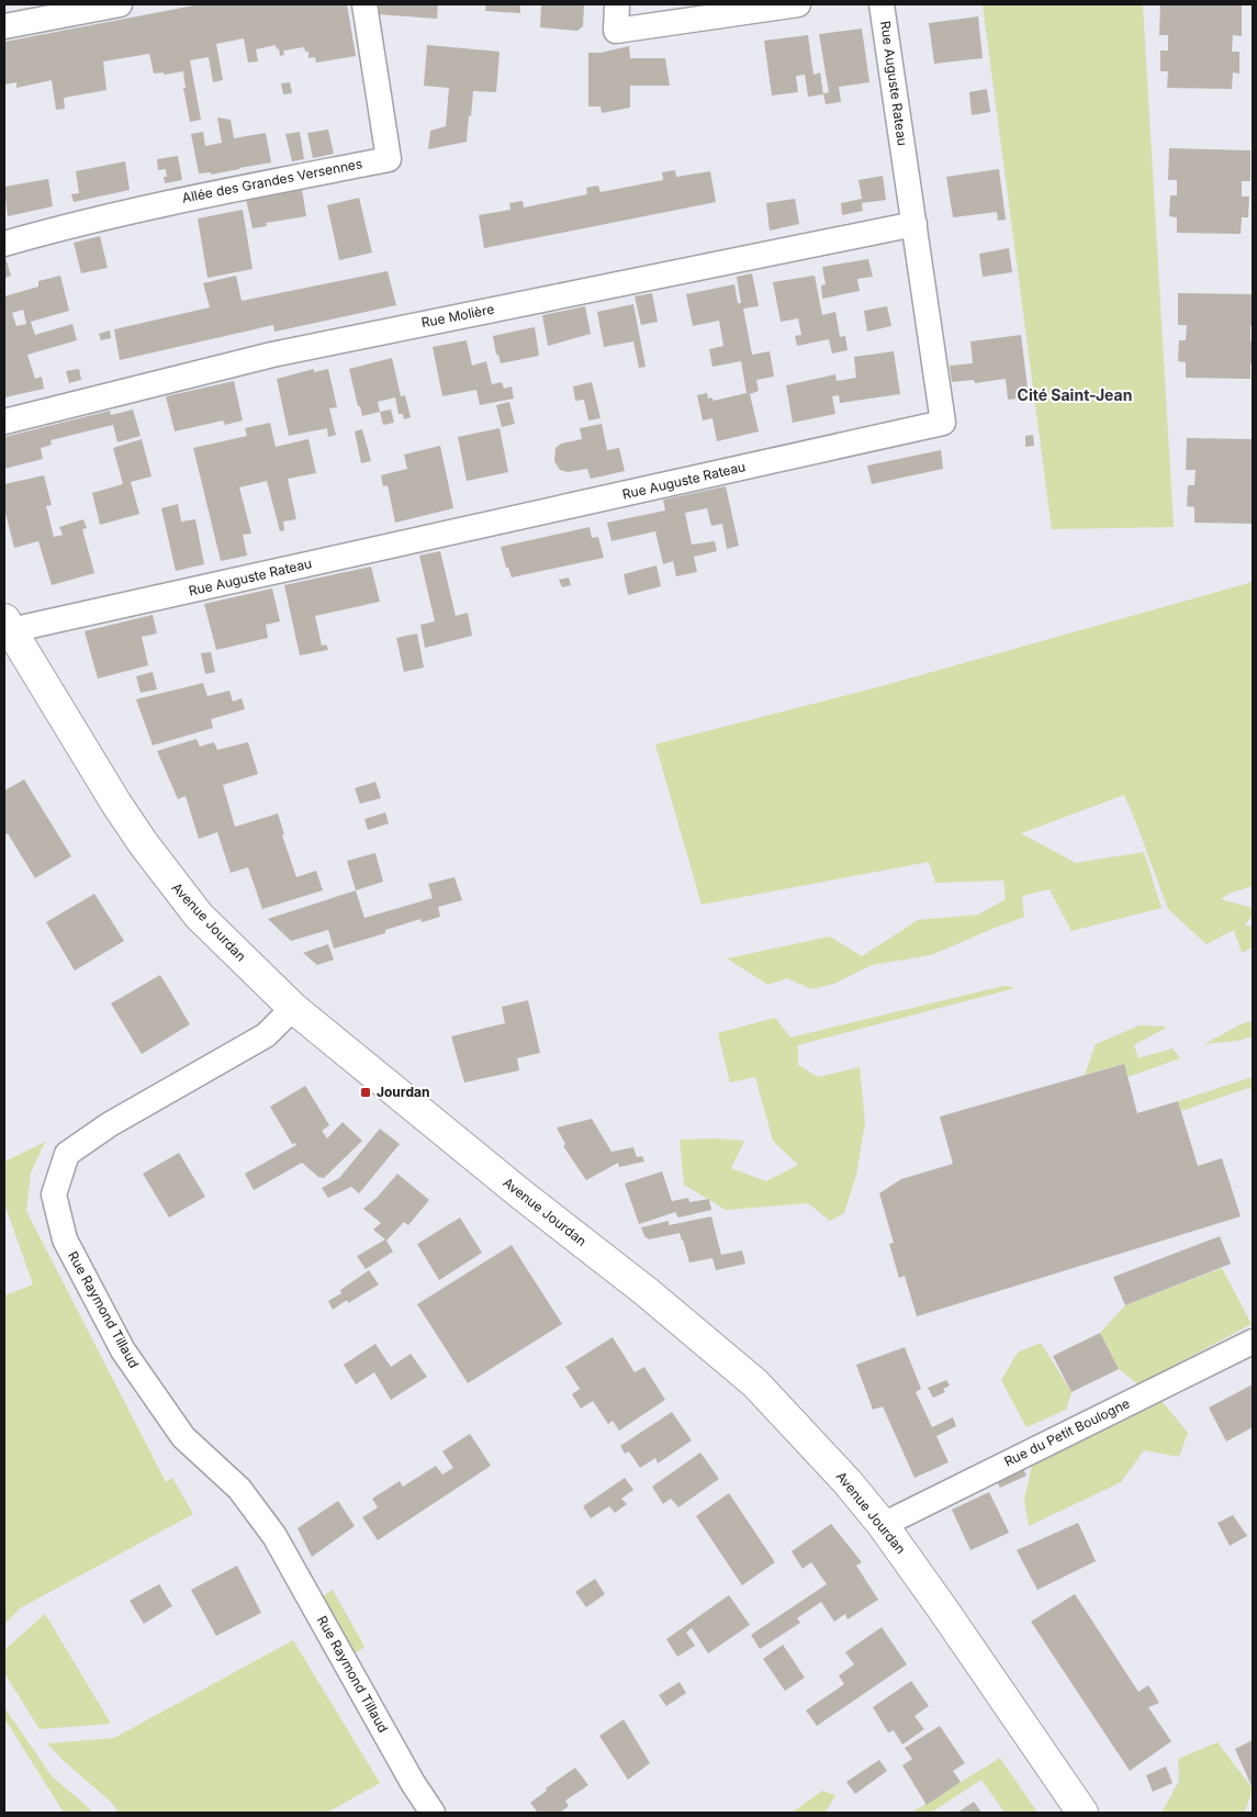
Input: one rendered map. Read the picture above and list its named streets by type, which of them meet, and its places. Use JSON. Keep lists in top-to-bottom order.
{
  "streets": {
    "main road": ["Avenue Jourdan"],
    "street": [
      "Rue Auguste Rateau",
      "Allée des Grandes Versennes",
      "Rue Molière",
      "Rue Raymond Tillaud",
      "Rue du Petit Boulogne"
    ]
  },
  "crossings": [
    ["Rue Auguste Rateau", "Rue Molière"],
    ["Rue Auguste Rateau", "Avenue Jourdan"],
    ["Avenue Jourdan", "Rue Raymond Tillaud"],
    ["Avenue Jourdan", "Rue du Petit Boulogne"]
  ],
  "districts": ["Cité Saint-Jean"],
  "places": {
    "transit": ["Jourdan"]
  }
}
